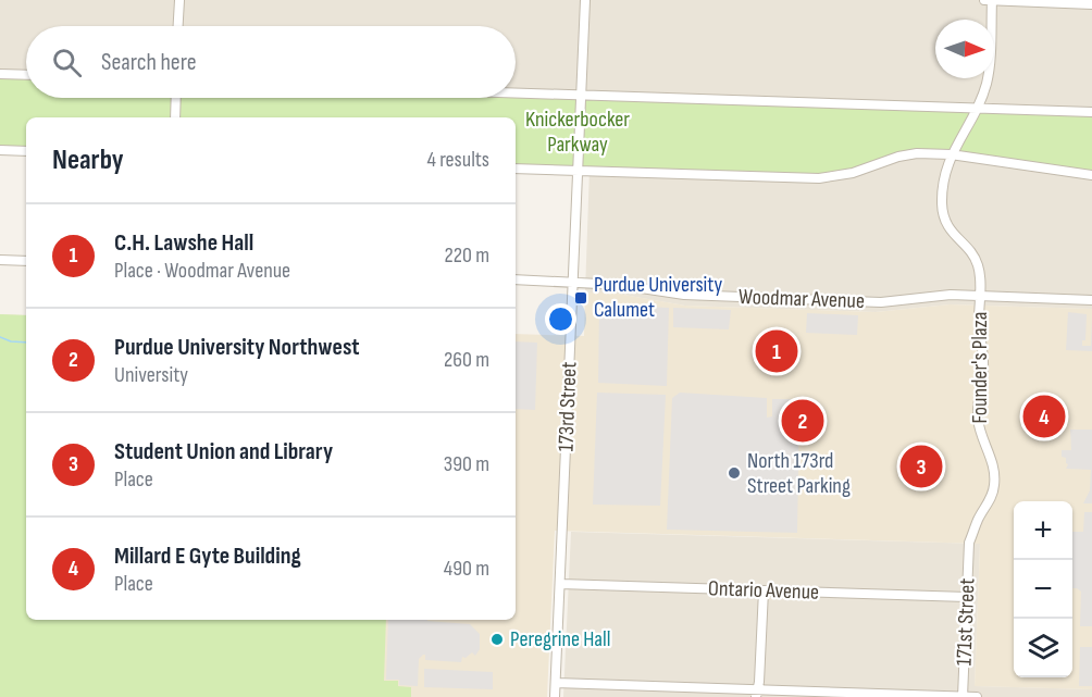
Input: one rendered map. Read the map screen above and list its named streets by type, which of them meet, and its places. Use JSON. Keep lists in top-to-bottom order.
{
  "streets": {
    "street": [
      "Woodmar Avenue",
      "Founder's Plaza",
      "173rd Street",
      "Ontario Avenue",
      "171st Street"
    ]
  },
  "crossings": [
    ["Woodmar Avenue", "Founder's Plaza"],
    ["Woodmar Avenue", "173rd Street"],
    ["Founder's Plaza", "171st Street"],
    ["173rd Street", "Ontario Avenue"],
    ["Ontario Avenue", "171st Street"]
  ],
  "parks": ["Knickerbocker Parkway"],
  "places": {
    "transit": ["Purdue University Calumet"],
    "other": ["North 173rd Street Parking", "Peregrine Hall"]
  },
  "north": "right",
  "page": {
    "search": "Search here",
    "heading": ["Nearby", "4 results"],
    "list": [
      {
        "mark": "1",
        "name": "C.H. Lawshe Hall",
        "note": "Place · Woodmar Avenue",
        "value": "220 m"
      },
      {
        "mark": "2",
        "name": "Purdue University Northwest",
        "note": "University",
        "value": "260 m"
      },
      {
        "mark": "3",
        "name": "Student Union and Library",
        "note": "Place",
        "value": "390 m"
      },
      {
        "mark": "4",
        "name": "Millard E Gyte Building",
        "note": "Place",
        "value": "490 m"
      }
    ],
    "pins": [
      "1",
      "4",
      "2",
      "3"
    ],
    "map_buttons": ["+", "−"]
  }
}
